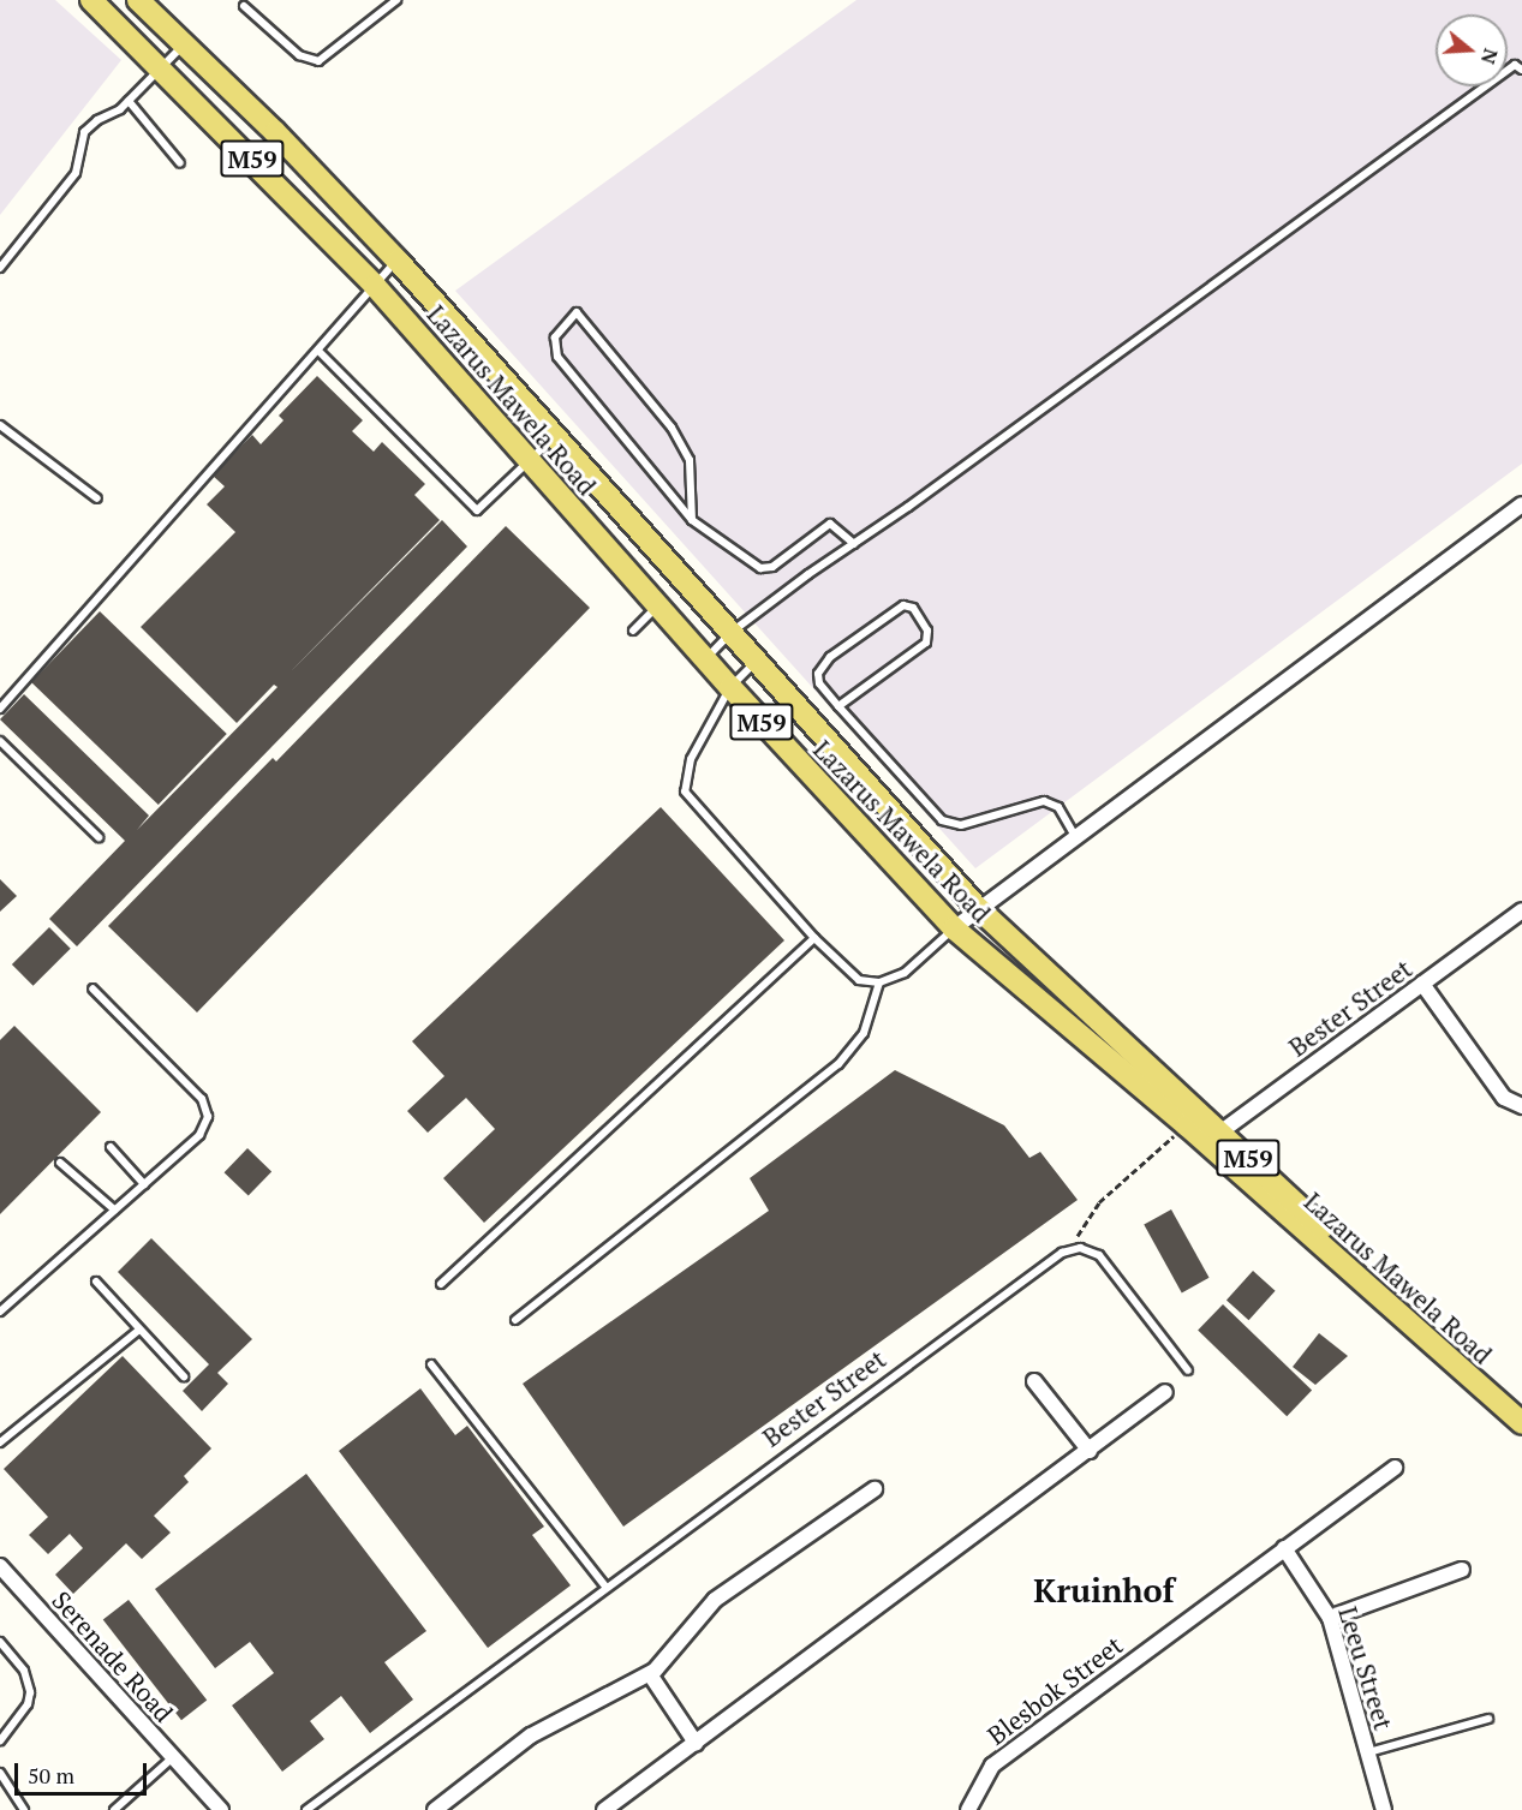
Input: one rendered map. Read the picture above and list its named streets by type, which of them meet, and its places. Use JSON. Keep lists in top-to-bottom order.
{
  "streets": {
    "main road": ["M59", "Lazarus Mawela Road"],
    "street": [
      "Bester Street",
      "Serenade Road",
      "Leeu Street",
      "Blesbok Street"
    ]
  },
  "crossings": [
    ["Lazarus Mawela Road", "Bester Street"],
    ["Leeu Street", "Blesbok Street"]
  ],
  "districts": ["Kruinhof"],
  "scale_bar": "50 m",
  "north": "right"
}
